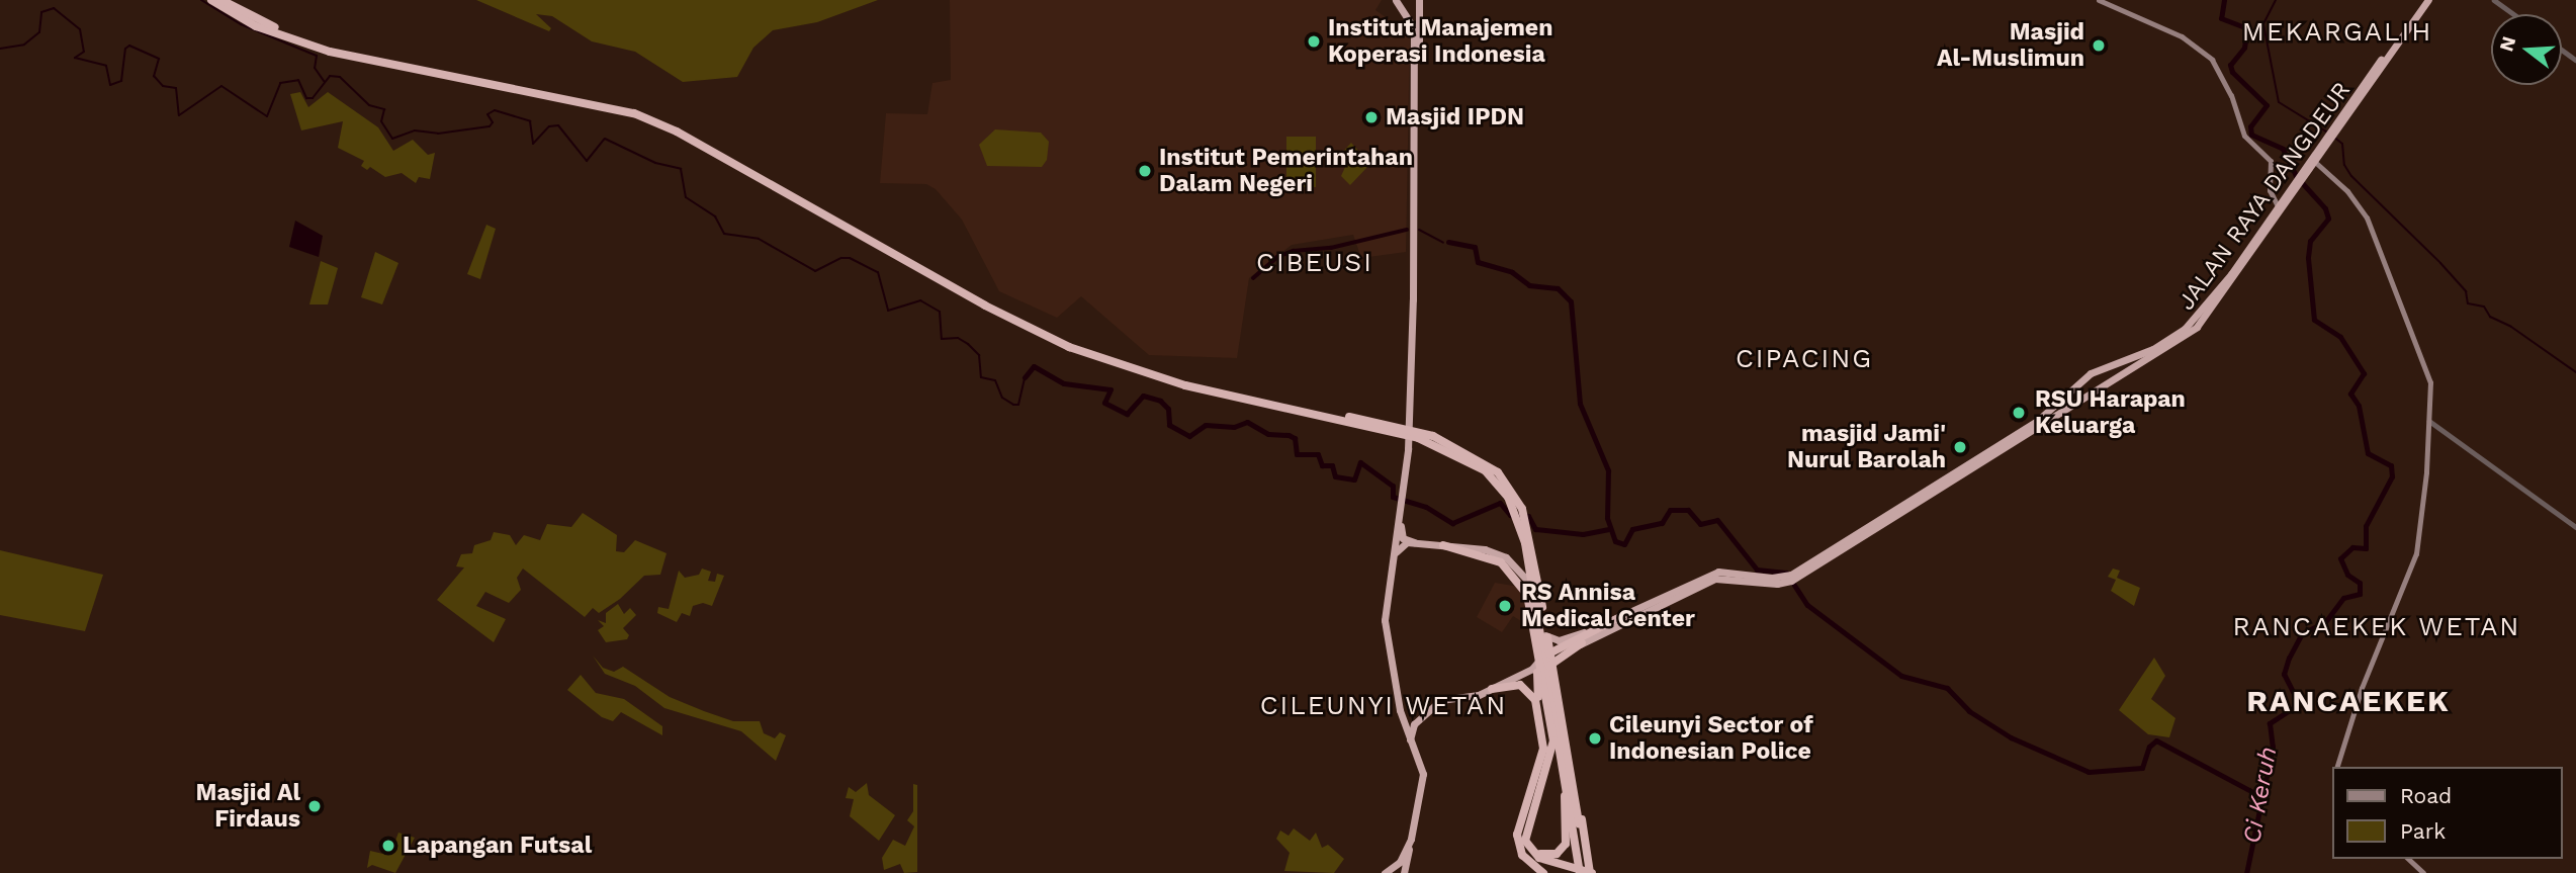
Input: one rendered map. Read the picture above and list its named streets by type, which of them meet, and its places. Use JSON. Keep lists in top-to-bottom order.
{
  "streets": {
    "highway": ["JALAN RAYA DANGDEUR"]
  },
  "districts": [
    "MEKARGALIH",
    "CIBEUSI",
    "CIPACING",
    "RANCAEKEK WETAN",
    "RANCAEKEK",
    "CILEUNYI WETAN"
  ],
  "water": ["Ci Keruh"],
  "places": [
    "Institut Manajemen Koperasi Indonesia",
    "Masjid Al-Muslimun",
    "Masjid IPDN",
    "Institut Pemerintahan Dalam Negeri",
    "RSU Harapan Keluarga",
    "masjid Jami' Nurul Barolah",
    "RS Annisa Medical Center",
    "Cileunyi Sector of Indonesian Police",
    "Masjid Al Firdaus",
    "Lapangan Futsal"
  ],
  "legend": ["Road", "Park"],
  "north": "left"
}
